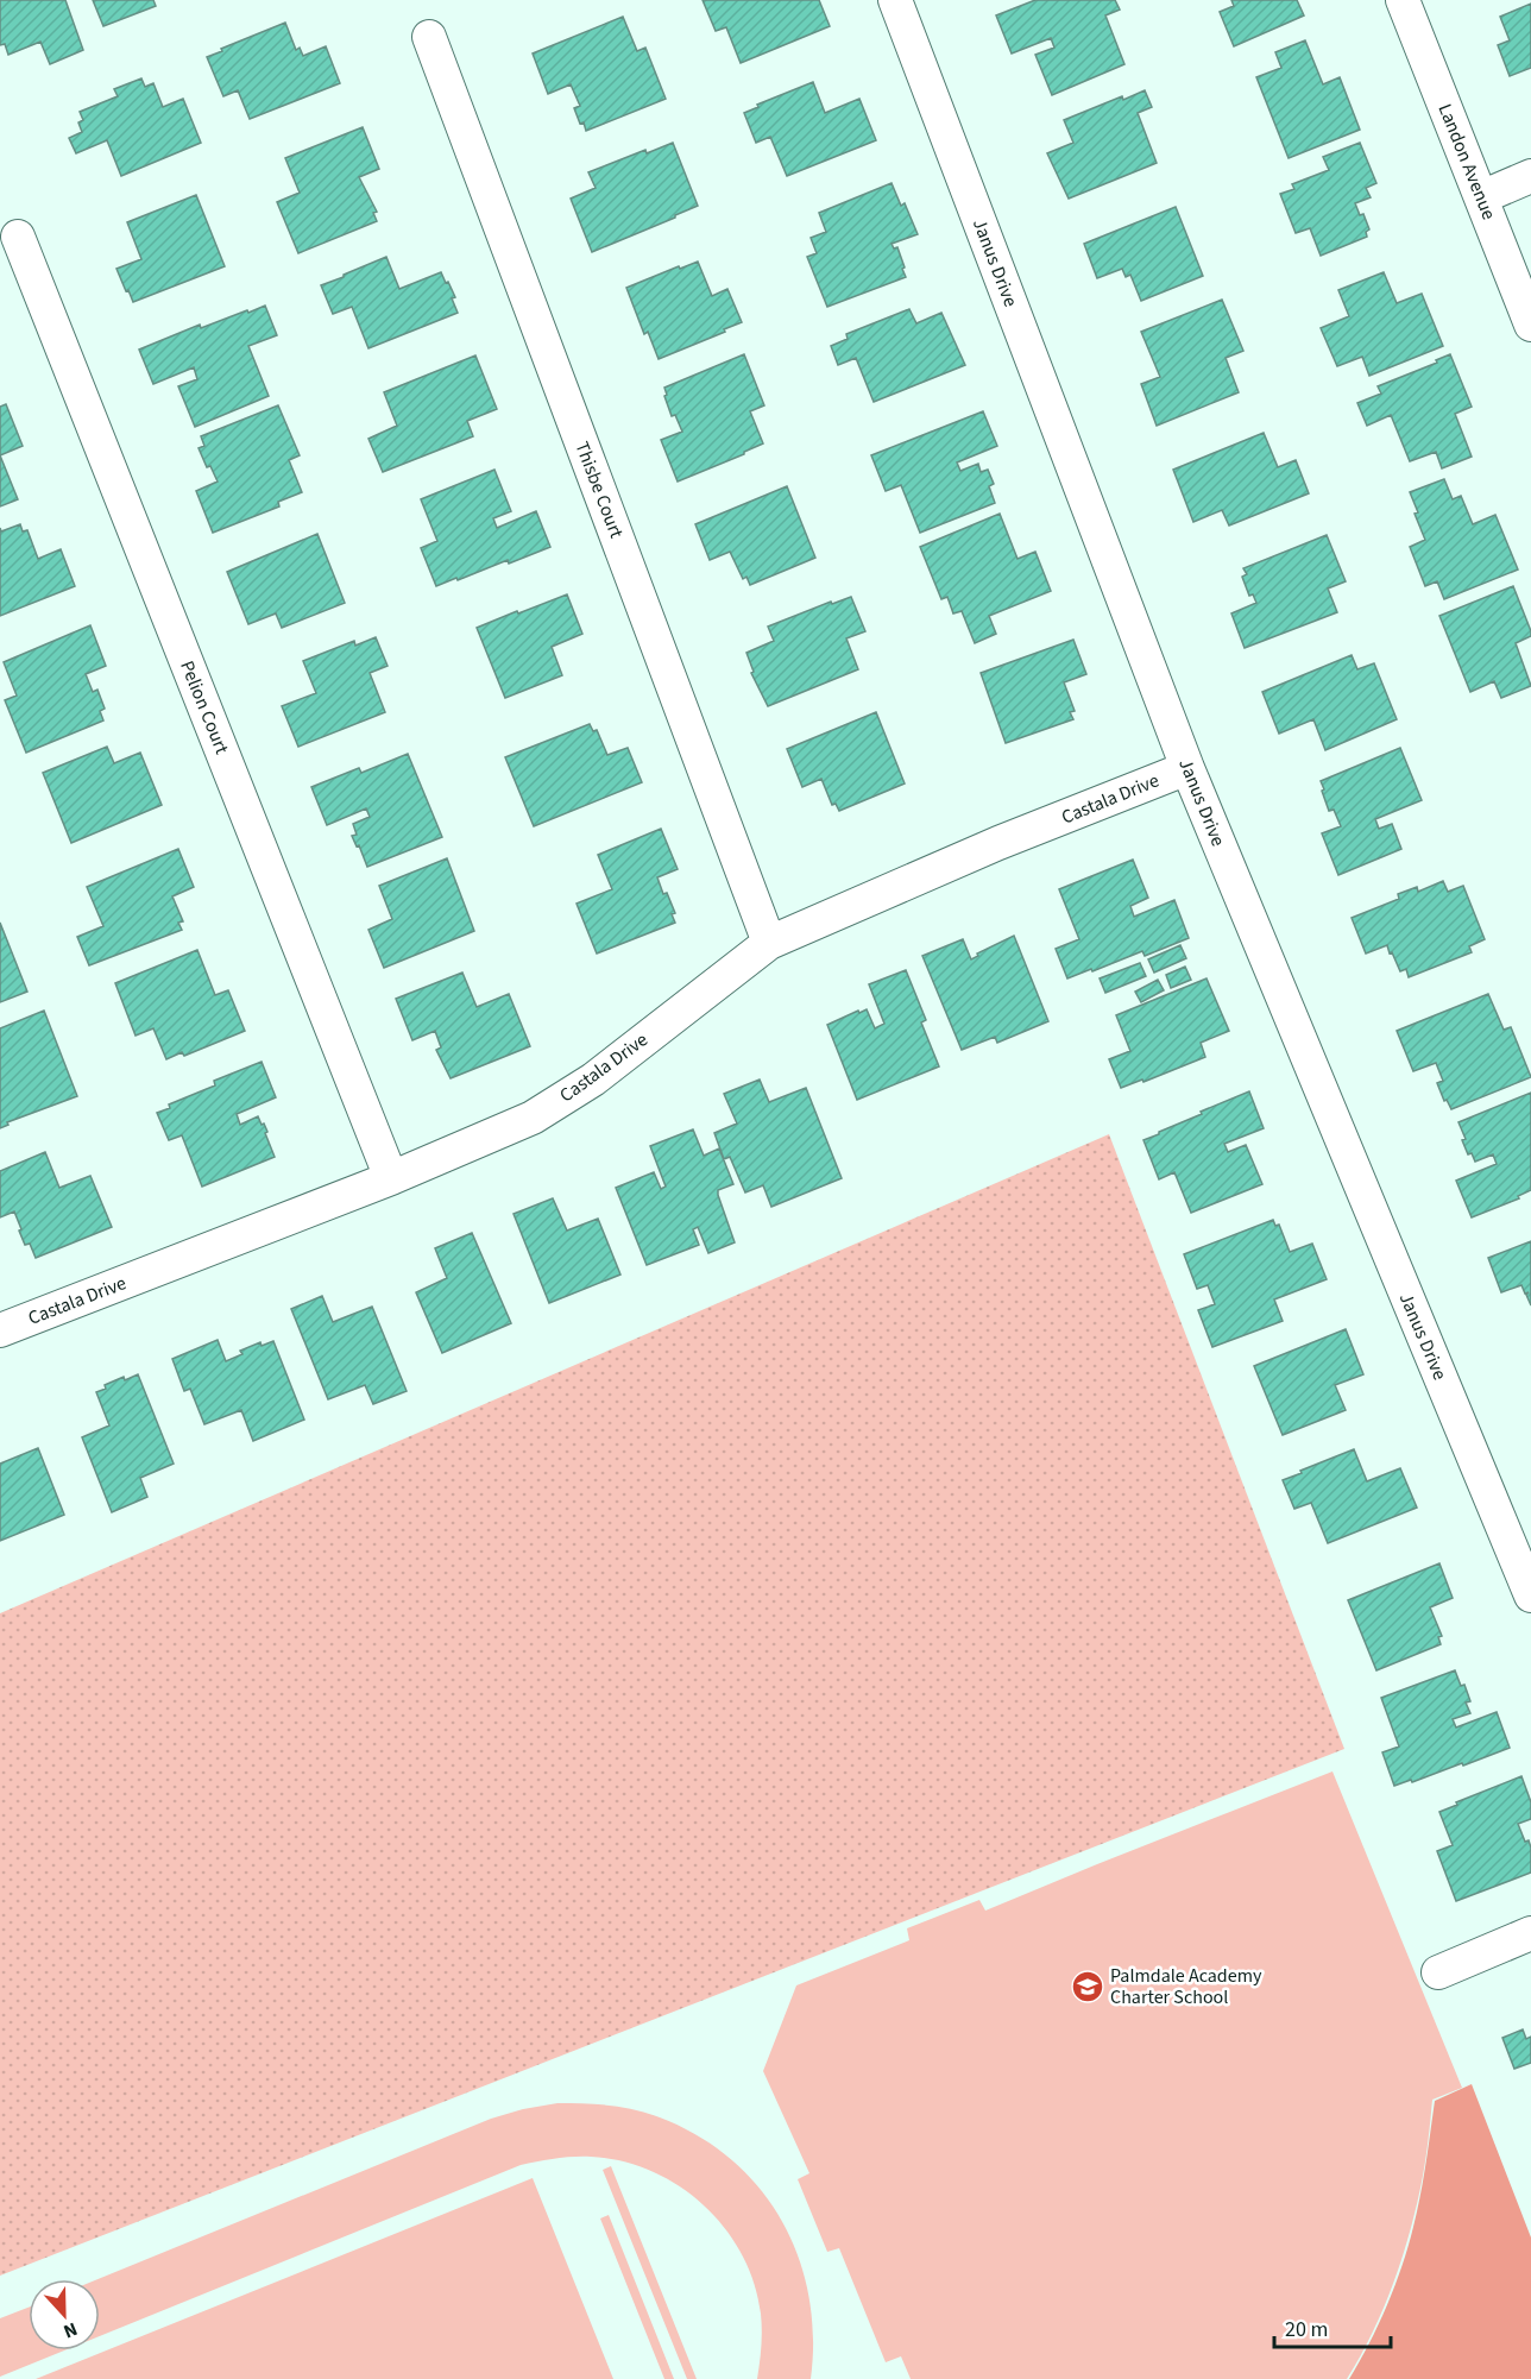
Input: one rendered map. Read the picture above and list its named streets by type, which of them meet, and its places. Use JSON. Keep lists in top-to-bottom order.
{
  "streets": {
    "street": [
      "Landon Avenue",
      "Janus Drive",
      "Thisbe Court",
      "Pelion Court",
      "Castala Drive"
    ]
  },
  "crossings": [
    ["Janus Drive", "Castala Drive"],
    ["Thisbe Court", "Castala Drive"],
    ["Pelion Court", "Castala Drive"]
  ],
  "places": {
    "school or university": ["Palmdale Academy Charter School"]
  },
  "scale_bar": "20 m",
  "north": "bottom"
}
